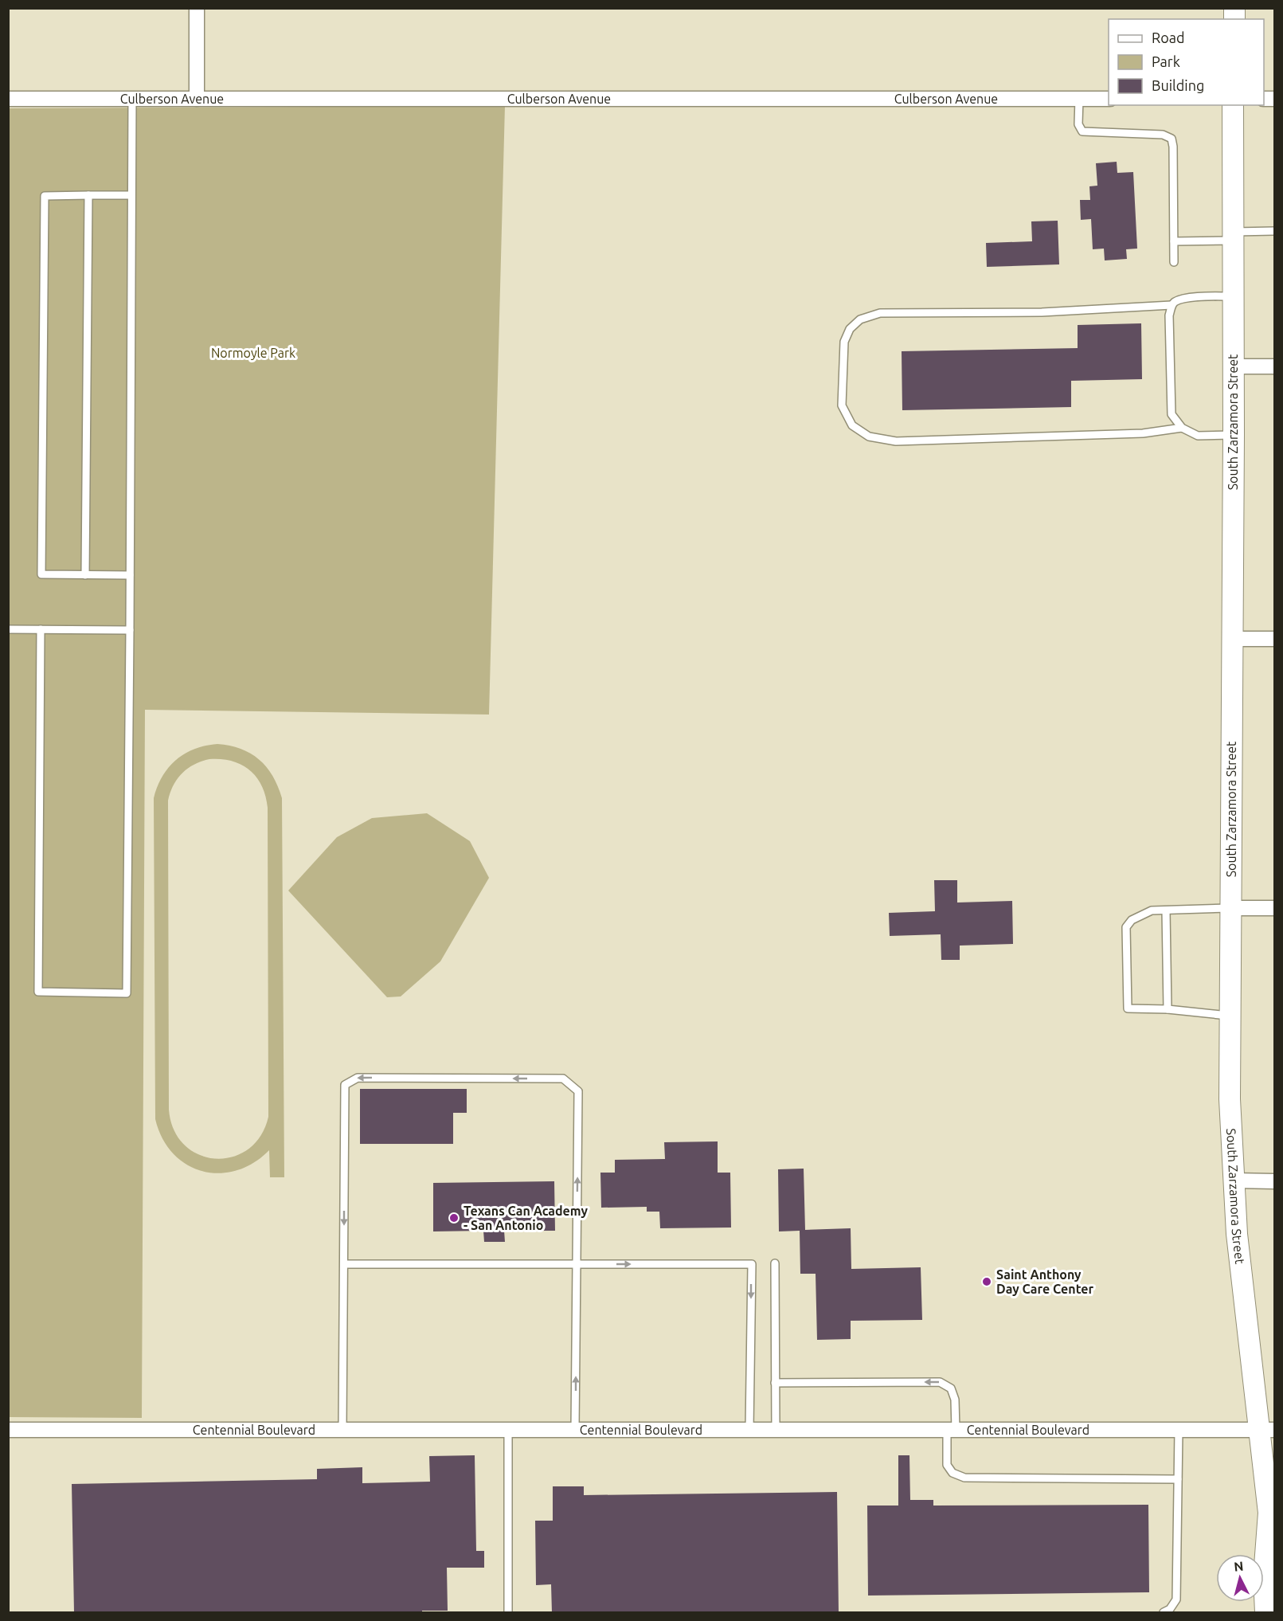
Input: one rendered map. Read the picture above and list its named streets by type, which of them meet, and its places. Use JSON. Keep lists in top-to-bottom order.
{
  "streets": {
    "main road": ["South Zarzamora Street"],
    "street": ["Culberson Avenue", "Centennial Boulevard"]
  },
  "crossings": [
    ["South Zarzamora Street", "Centennial Boulevard"]
  ],
  "parks": ["Normoyle Park"],
  "places": ["Texans Can Academy - San Antonio", "Saint Anthony Day Care Center"],
  "legend": ["Road", "Park", "Building"],
  "north": "top"
}
